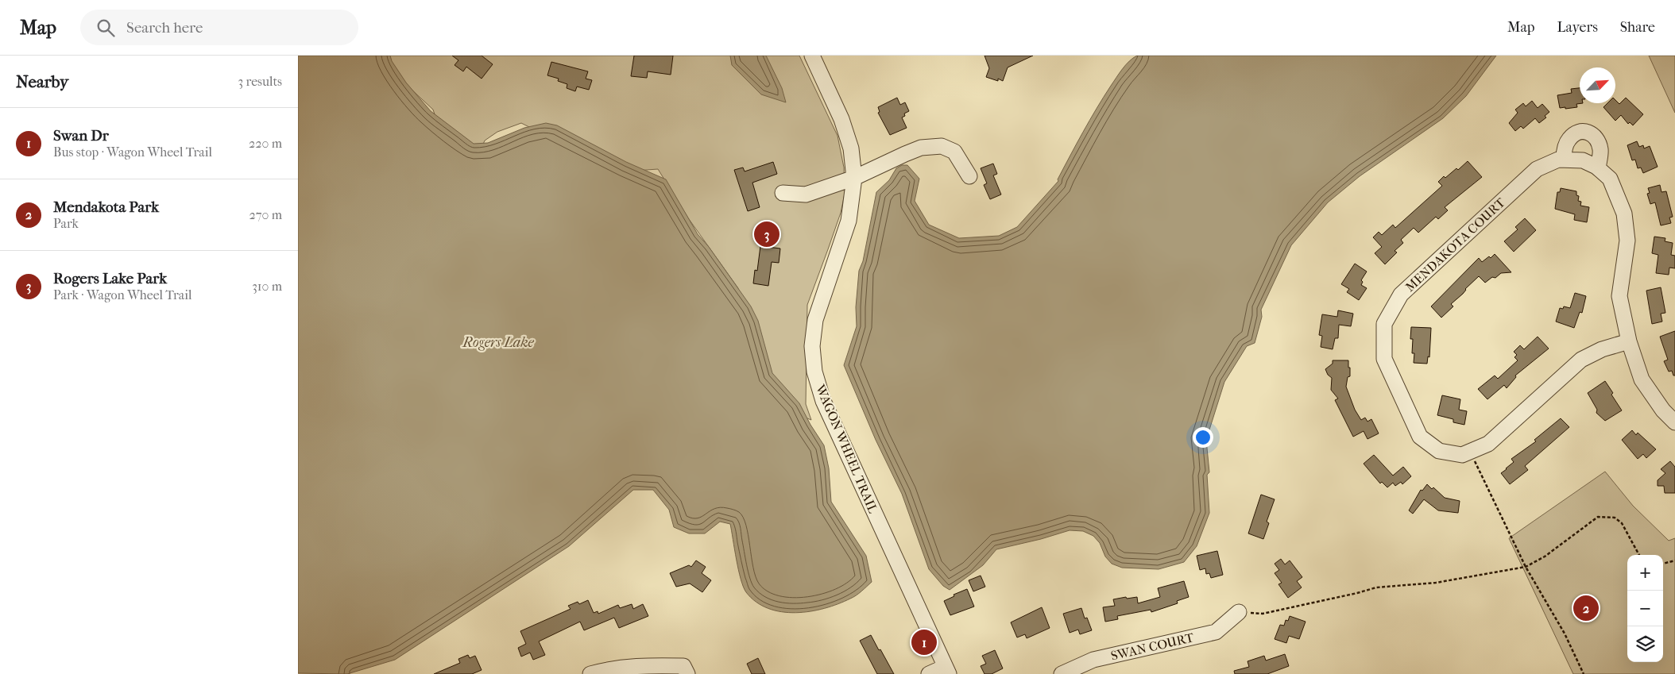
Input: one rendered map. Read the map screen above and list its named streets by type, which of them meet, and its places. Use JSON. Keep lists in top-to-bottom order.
{
  "streets": {
    "street": ["MENDAKOTA COURT", "WAGON WHEEL TRAIL", "SWAN COURT"]
  },
  "water": ["Rogers Lake"],
  "north": "top right",
  "page": {
    "header": "Map",
    "search": "Search here",
    "nav": ["Map", "Layers", "Share"],
    "heading": ["Nearby", "3 results"],
    "list": [
      {
        "mark": "1",
        "name": "Swan Dr",
        "note": "Bus stop · Wagon Wheel Trail",
        "value": "220 m"
      },
      {
        "mark": "2",
        "name": "Mendakota Park",
        "note": "Park",
        "value": "270 m"
      },
      {
        "mark": "3",
        "name": "Rogers Lake Park",
        "note": "Park · Wagon Wheel Trail",
        "value": "310 m"
      }
    ],
    "pins": ["3", "2", "1"],
    "map_buttons": ["+", "−"]
  }
}
